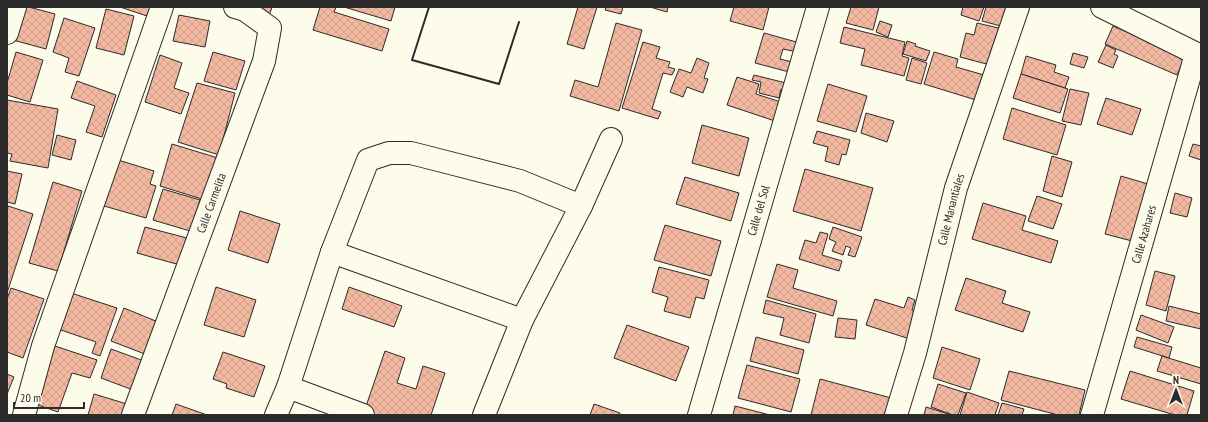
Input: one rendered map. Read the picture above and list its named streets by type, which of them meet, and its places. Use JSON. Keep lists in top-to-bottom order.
{
  "streets": {
    "street": [
      "Calle Carmelita",
      "Calle Manantiales",
      "Calle del Sol",
      "Calle Azahares"
    ]
  },
  "scale_bar": "20 m",
  "north": "top"
}
